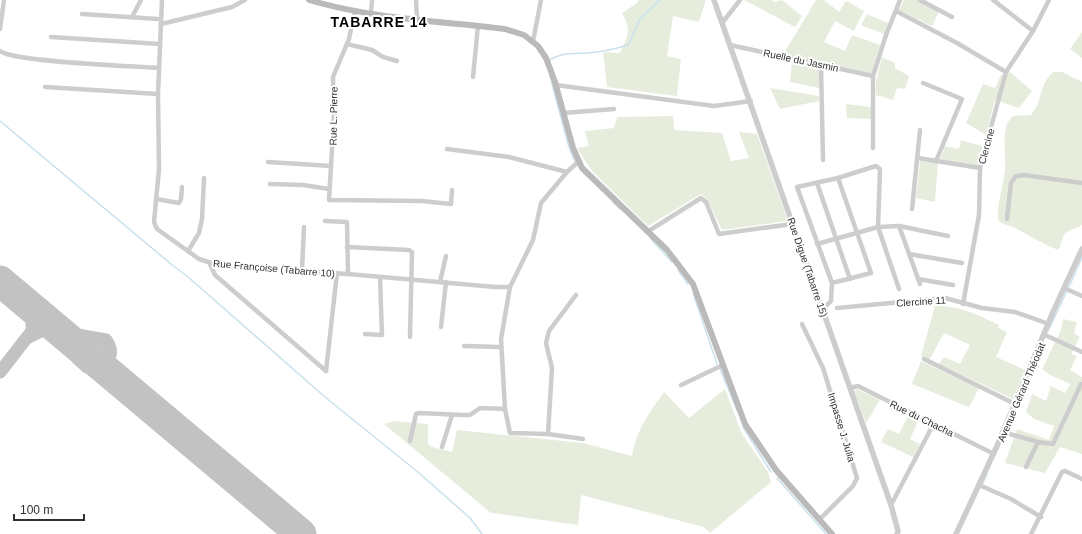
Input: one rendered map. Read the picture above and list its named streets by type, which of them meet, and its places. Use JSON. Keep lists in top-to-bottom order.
{
  "streets": {
    "street": [
      "Ruelle du Jasmin",
      "Rue L. Pierre",
      "Clercine",
      "Rue Digue (Tabarre 15)",
      "Rue Françoise (Tabarre 10)",
      "Clercine 11",
      "Avenue Gérard Théodat",
      "Rue du Chacha",
      "Impasse J. Julia"
    ]
  },
  "crossings": [
    ["Ruelle du Jasmin", "Rue Digue (Tabarre 15)"],
    ["Clercine", "Clercine 11"],
    ["Rue Digue (Tabarre 15)", "Rue du Chacha"],
    ["Clercine 11", "Avenue Gérard Théodat"],
    ["Avenue Gérard Théodat", "Rue du Chacha"]
  ],
  "districts": ["TABARRE 14"],
  "scale_bar": "100 m"
}
